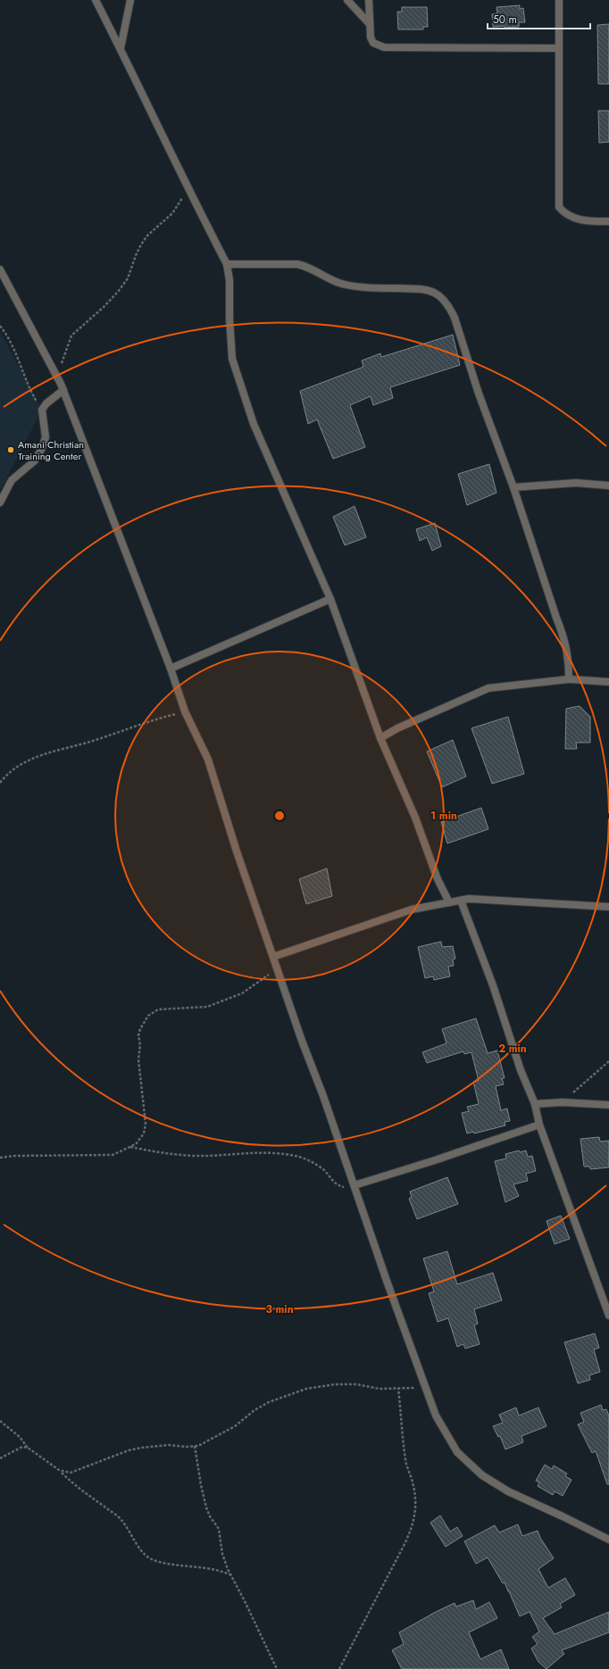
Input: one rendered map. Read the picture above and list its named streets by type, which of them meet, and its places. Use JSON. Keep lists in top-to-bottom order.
{
  "places": ["Amani Christian Training Center"],
  "scale_bar": "50 m",
  "rings": ["1 min", "2 min", "3 min"]
}
